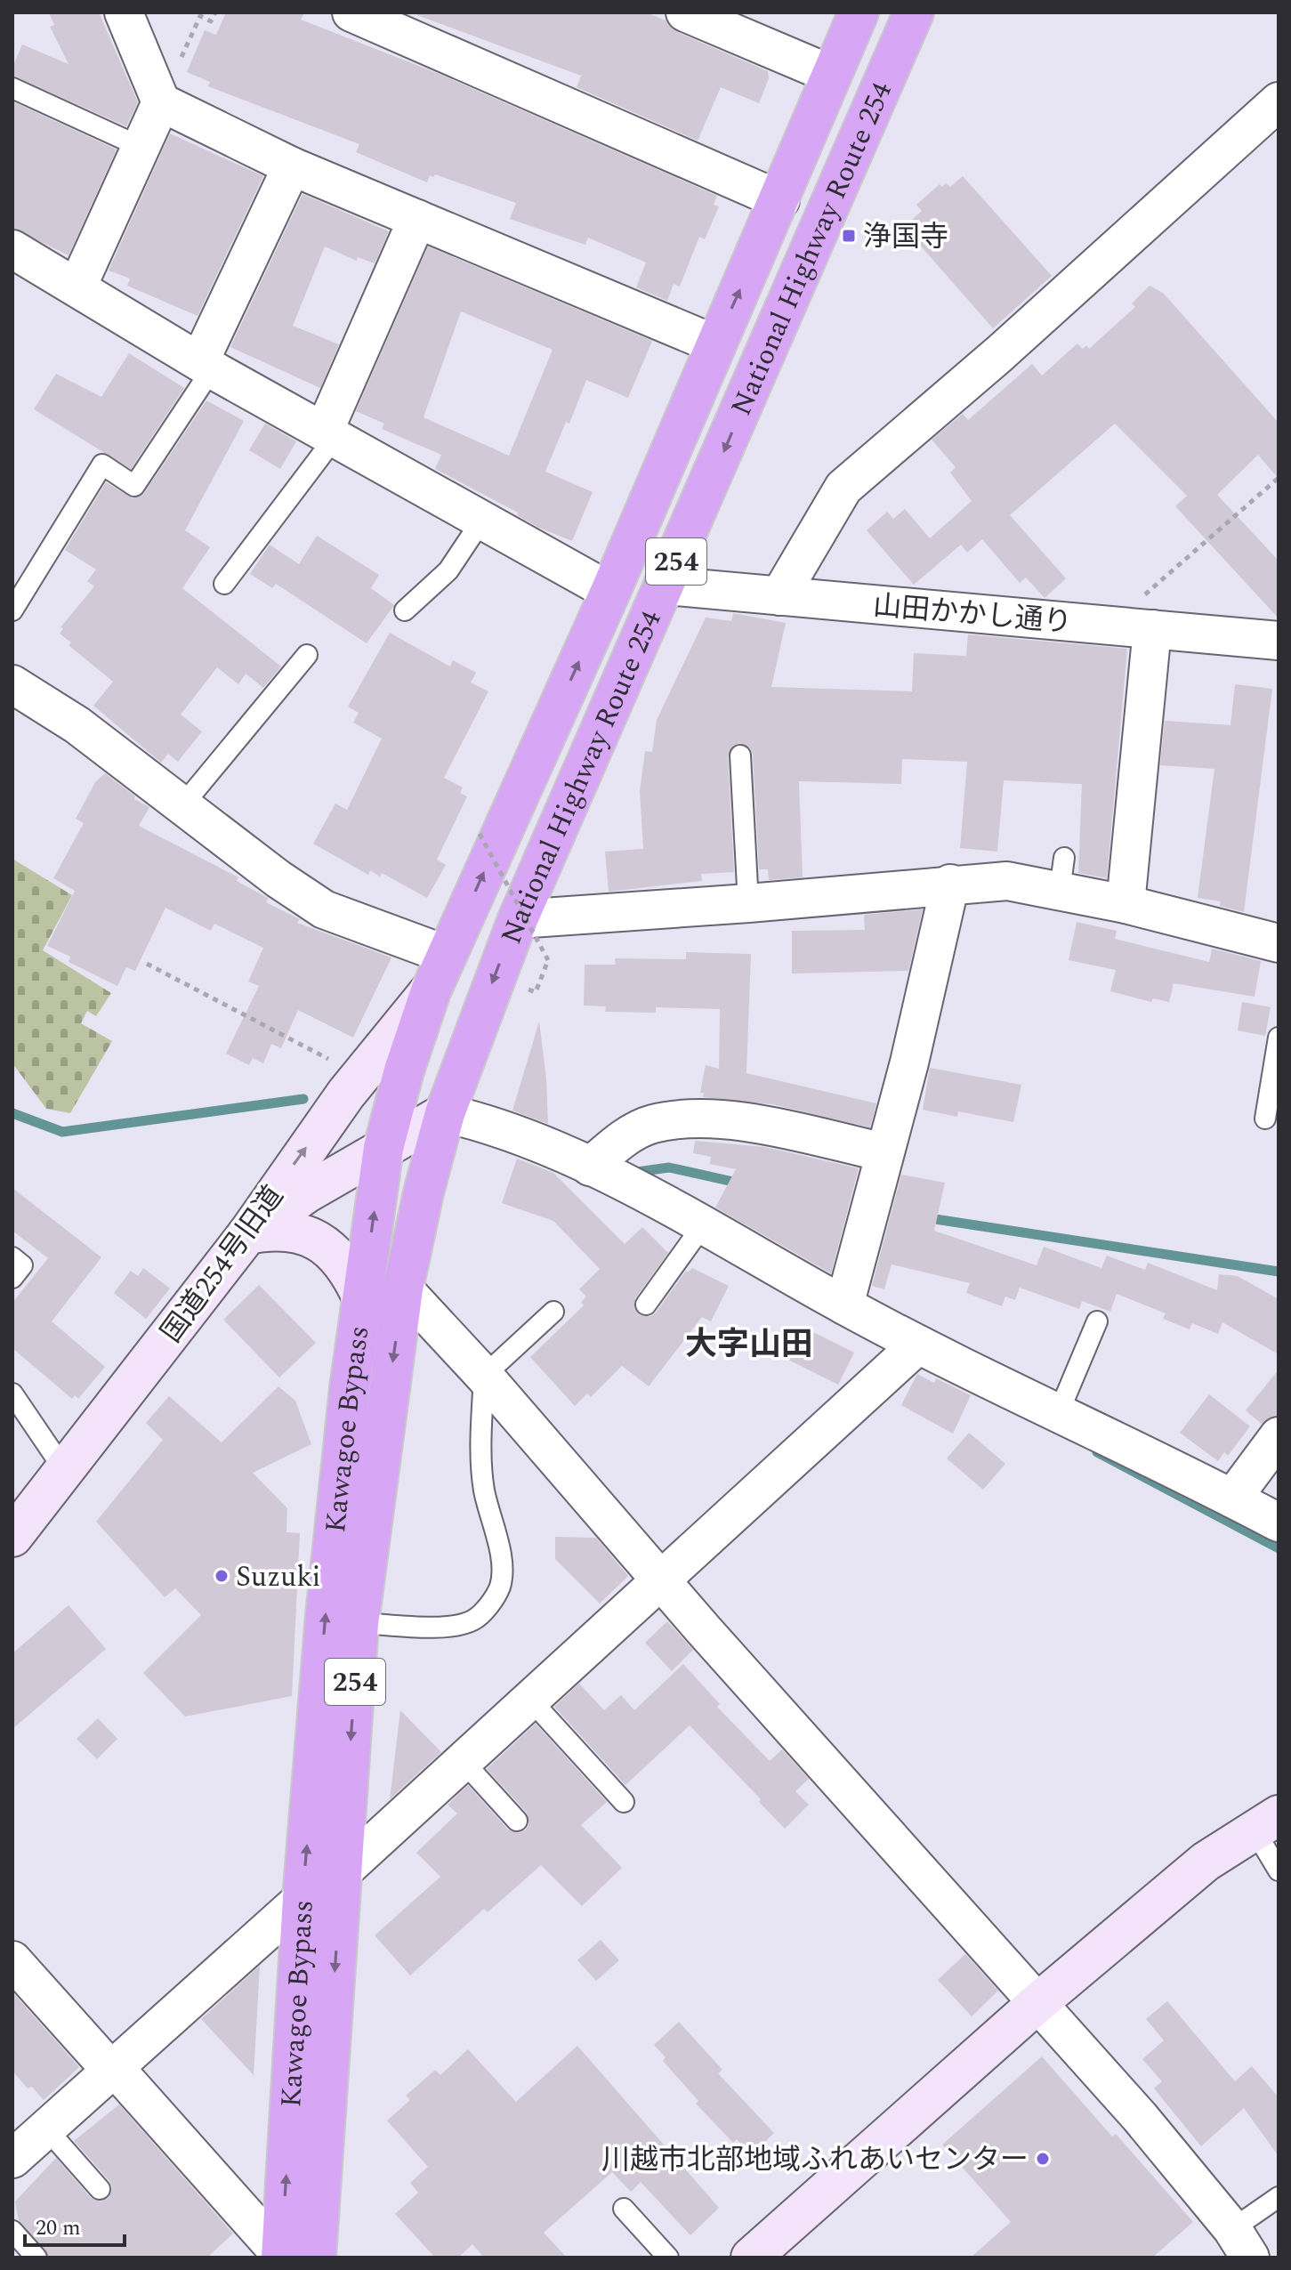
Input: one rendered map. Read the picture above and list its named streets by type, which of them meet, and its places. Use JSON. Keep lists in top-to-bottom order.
{
  "streets": {
    "highway": ["National Highway Route 254", "254", "Kawagoe Bypass"],
    "street": ["山田かかし通り", "国道254号旧道"]
  },
  "crossings": [
    ["National Highway Route 254", "山田かかし通り"],
    ["National Highway Route 254", "国道254号旧道"],
    ["National Highway Route 254", "Kawagoe Bypass"],
    ["国道254号旧道", "Kawagoe Bypass"]
  ],
  "districts": ["大字山田"],
  "places": {
    "transit": ["浄国寺"],
    "other": ["Suzuki", "川越市北部地域ふれあいセンター"]
  },
  "scale_bar": "20 m"
}
